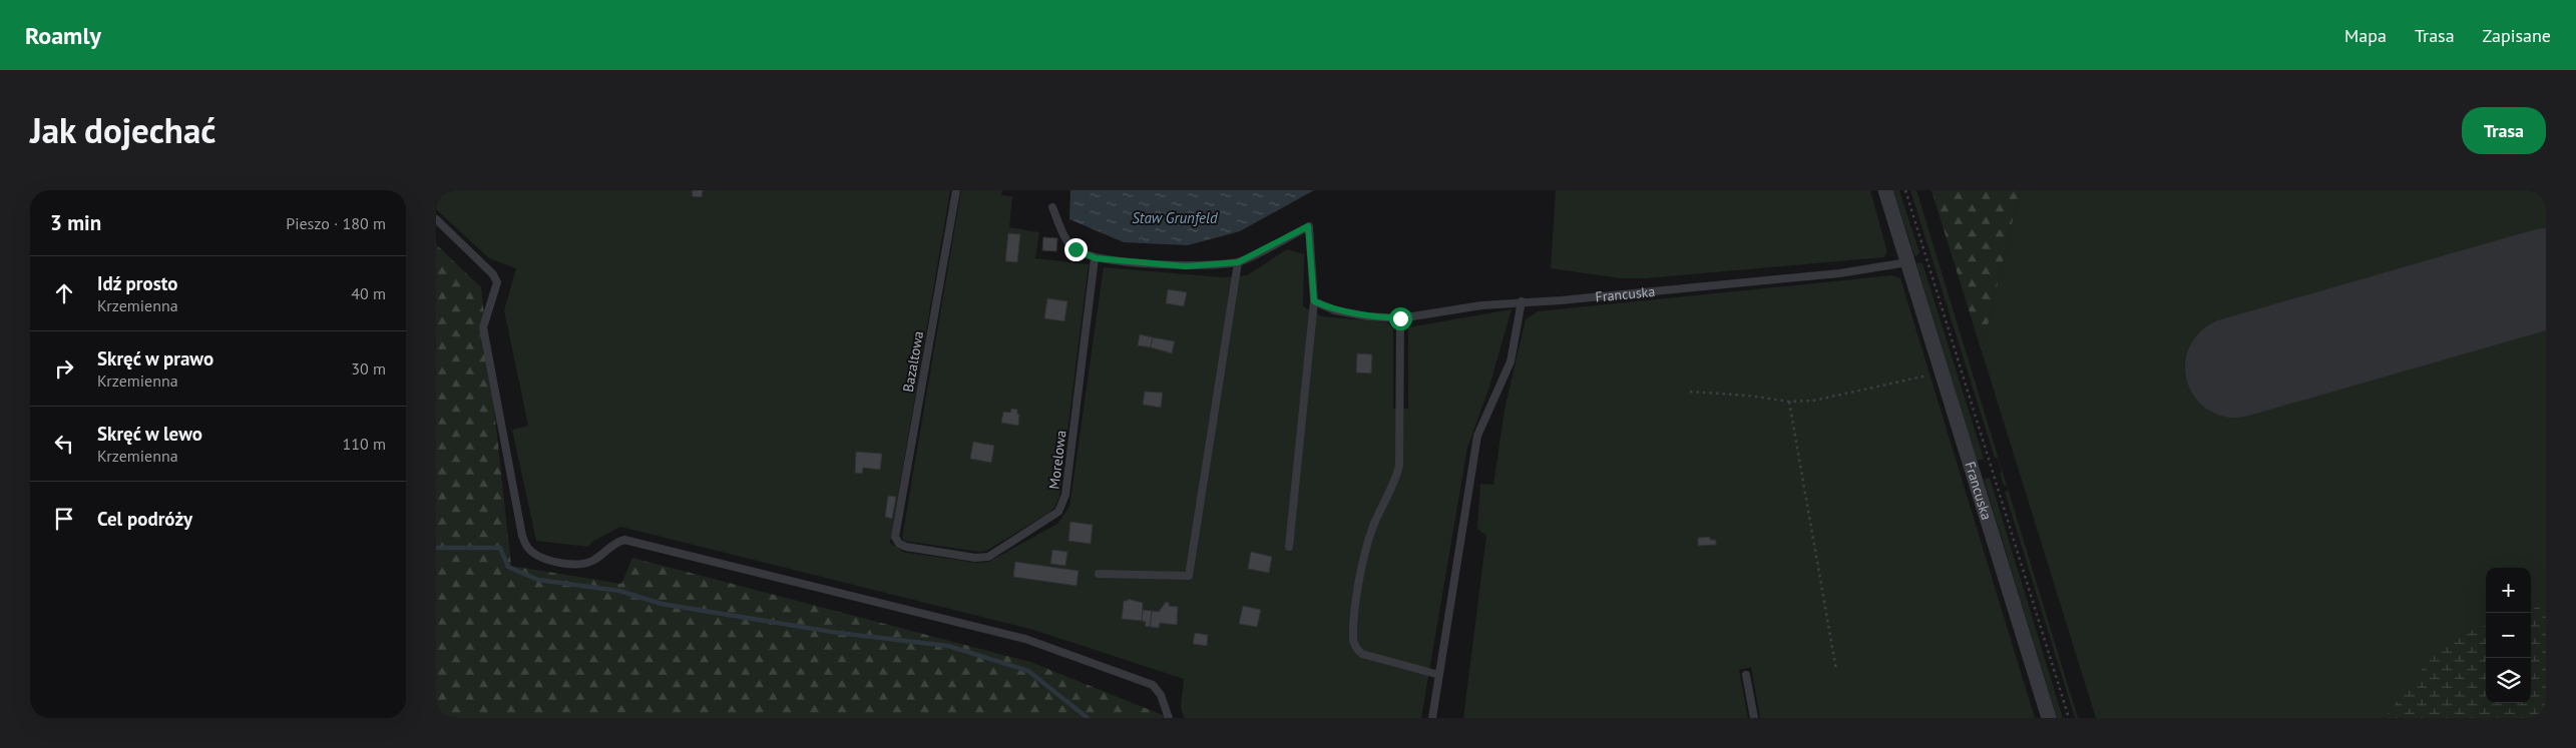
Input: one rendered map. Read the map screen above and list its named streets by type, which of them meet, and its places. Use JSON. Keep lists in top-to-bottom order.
{
  "streets": {
    "street": ["Francuska"],
    "lane": ["Bazaltowa", "Morelowa"]
  },
  "crossings": [
    ["Bazaltowa", "Morelowa"]
  ],
  "water": ["Staw Grunfeld"],
  "page": {
    "header": "Roamly",
    "nav": ["Mapa", "Trasa", "Zapisane"],
    "title": "Jak dojechać",
    "buttons": "Trasa",
    "heading": ["3 min", "Pieszo · 180 m"],
    "list": [
      ["Idź prosto", "Krzemienna", "40 m"],
      ["Skręć w prawo", "Krzemienna", "30 m"],
      ["Skręć w lewo", "Krzemienna", "110 m"],
      "Cel podróży"
    ],
    "map_buttons": ["+", "−"]
  }
}
